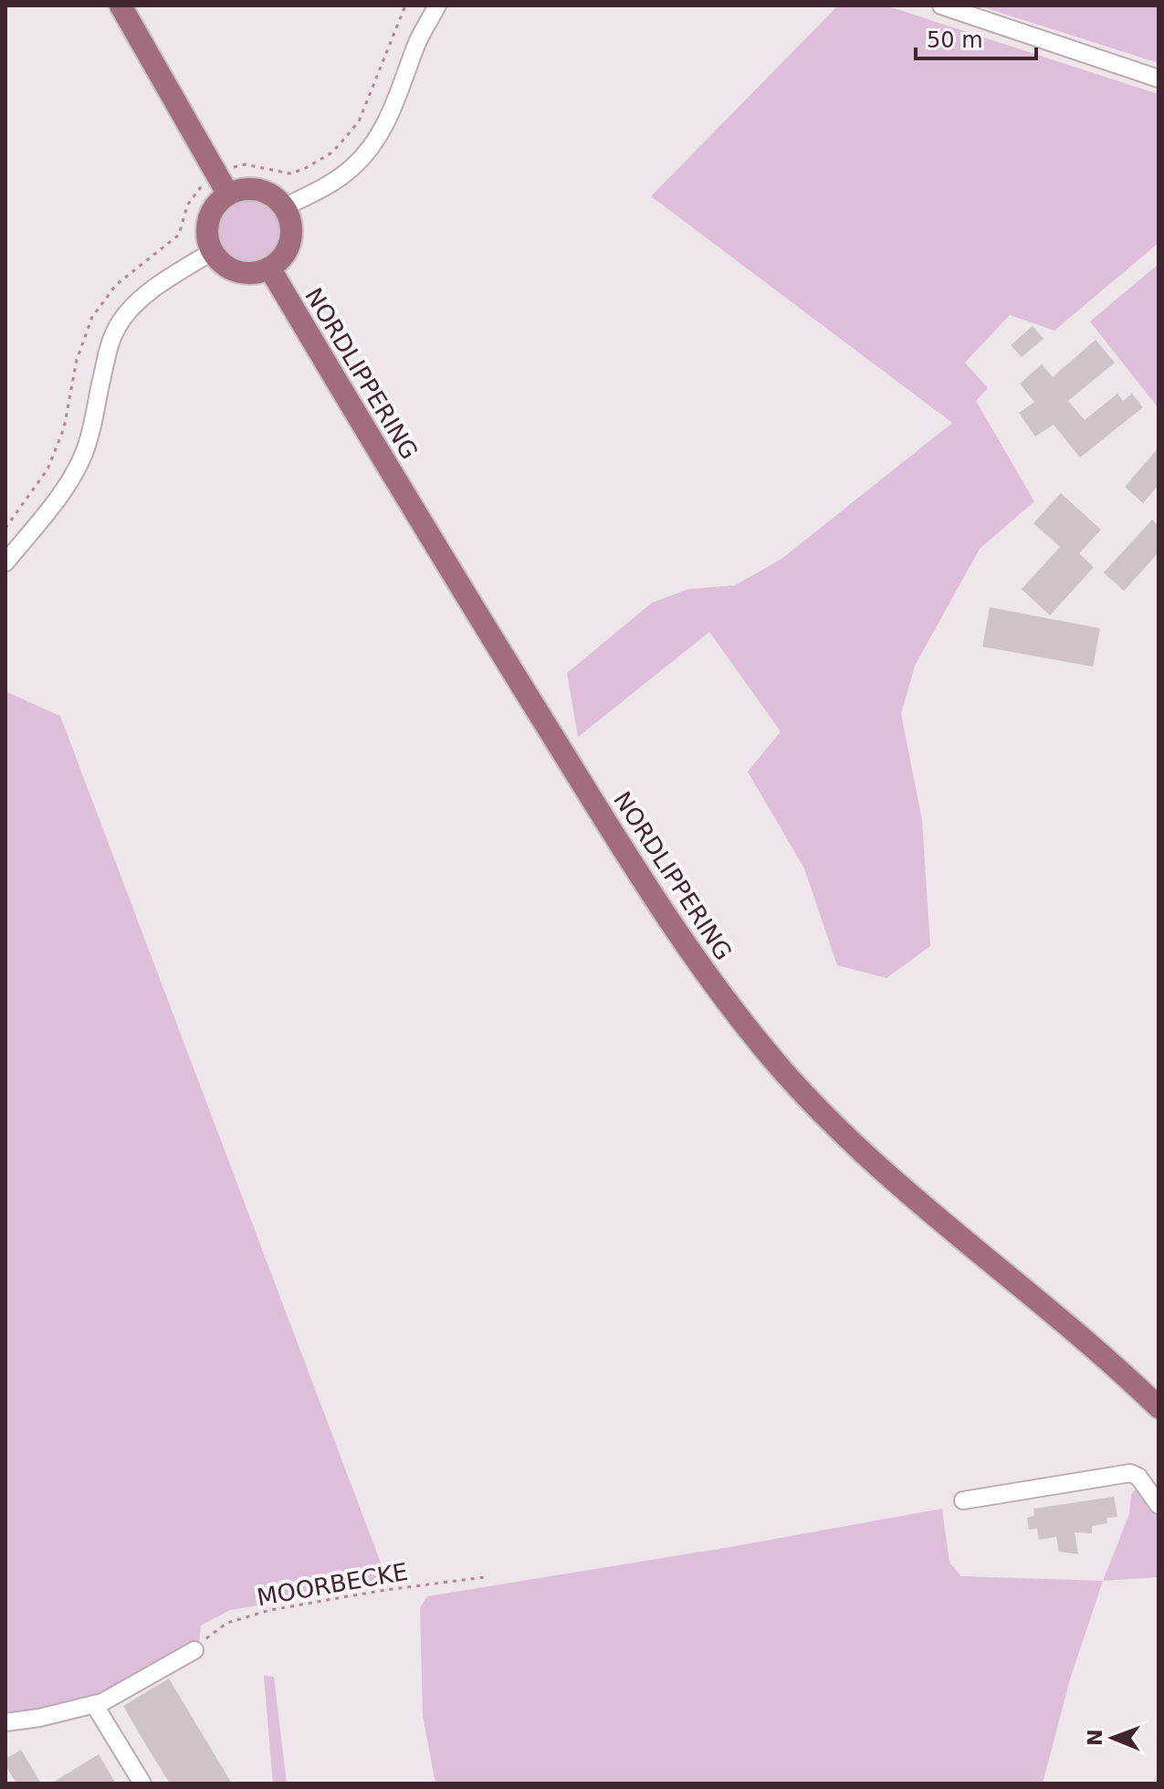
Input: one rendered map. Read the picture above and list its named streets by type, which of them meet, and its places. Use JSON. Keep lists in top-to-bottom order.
{
  "streets": {
    "main road": ["NORDLIPPERING"],
    "path": ["MOORBECKE"]
  },
  "scale_bar": "50 m",
  "north": "left"
}
